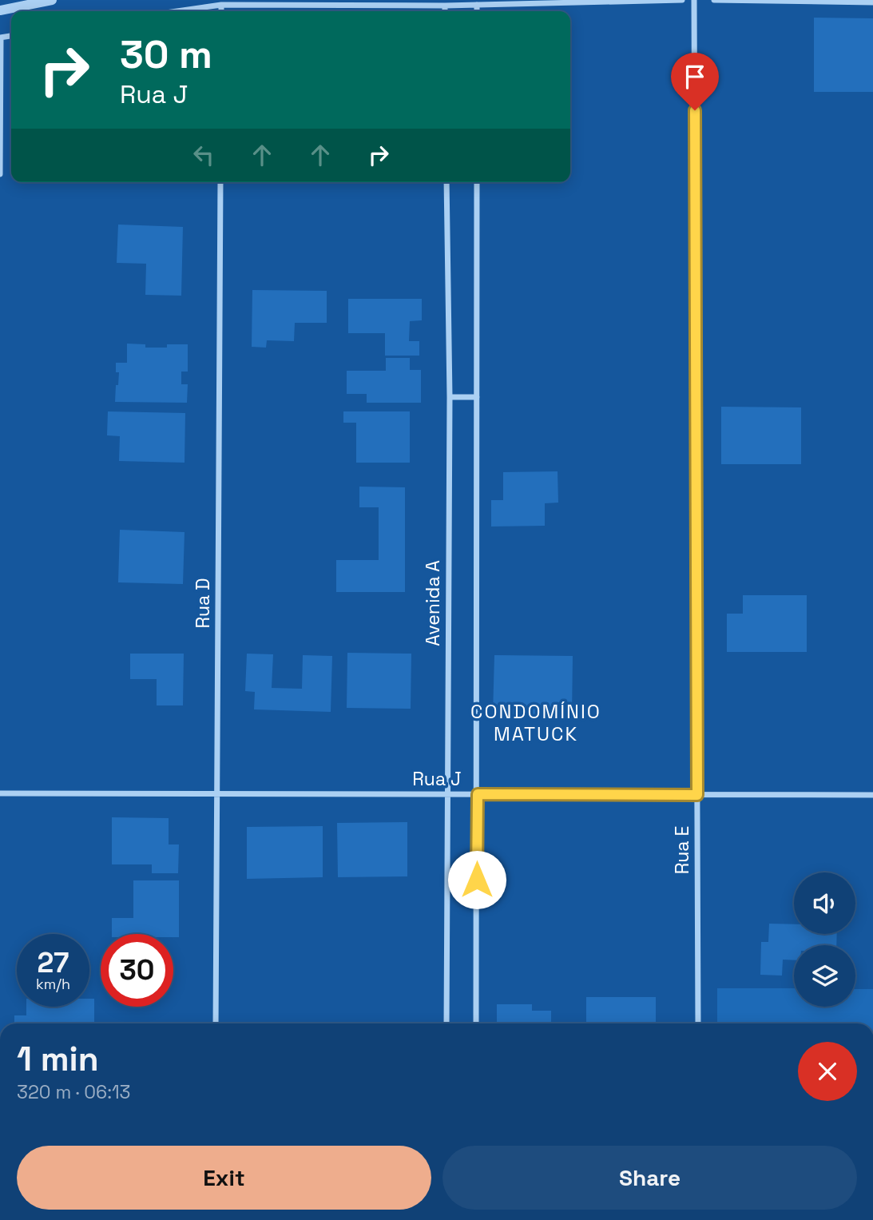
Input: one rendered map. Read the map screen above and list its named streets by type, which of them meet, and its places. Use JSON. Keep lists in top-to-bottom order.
{
  "streets": {
    "street": [
      "Rua D",
      "Avenida A",
      "Rua J",
      "Rua E"
    ]
  },
  "crossings": [
    ["Rua D", "Rua J"],
    ["Avenida A", "Rua J"],
    ["Rua J", "Rua E"]
  ],
  "districts": ["CONDOMÍNIO MATUCK"],
  "page": {
    "turn": ["30 m", "Rua J"],
    "speed": "27 km/h",
    "limit": "30",
    "heading": ["1 min", "320 m · 06:13"],
    "buttons": ["Exit", "Share"]
  }
}
